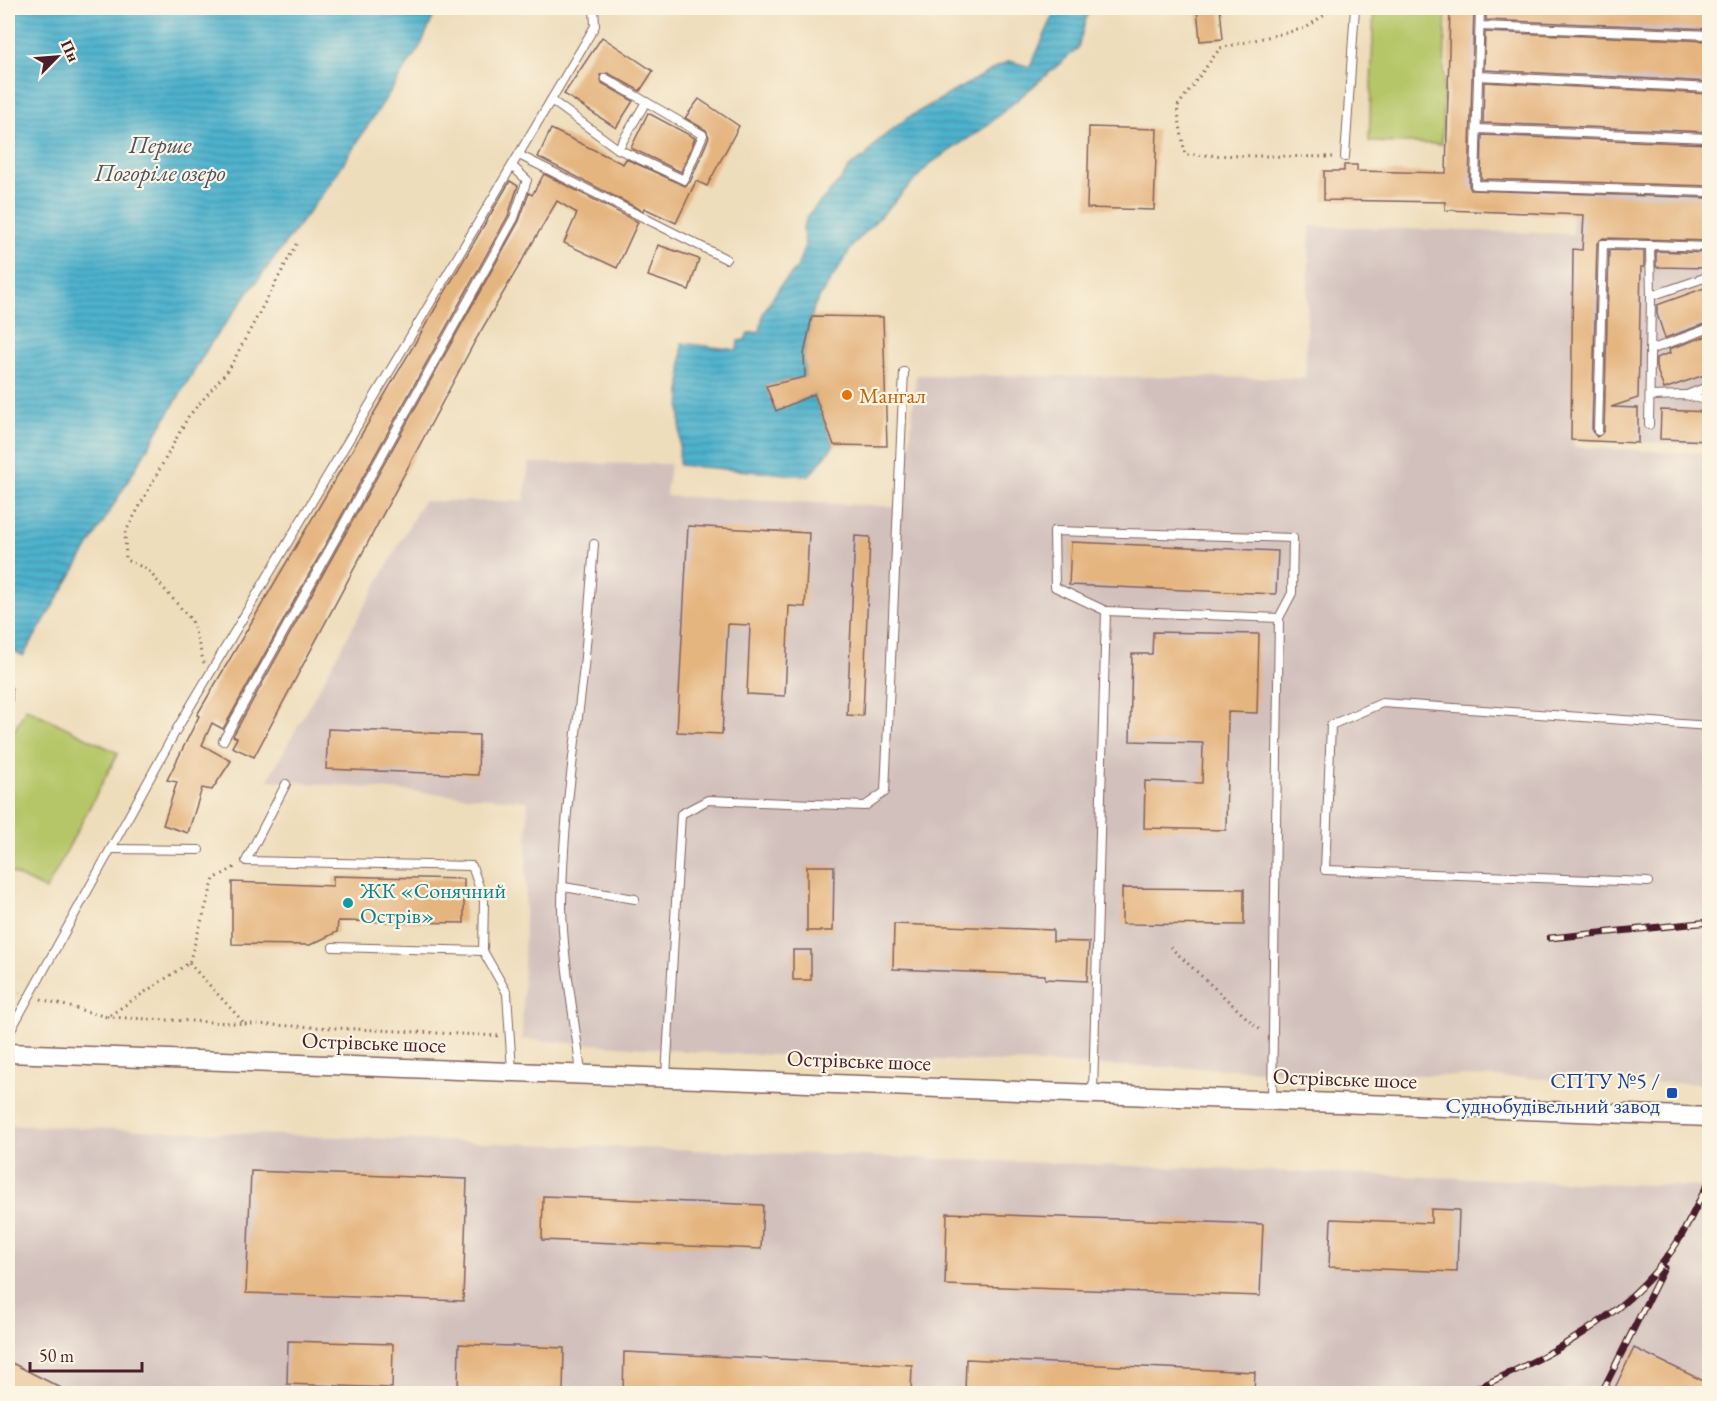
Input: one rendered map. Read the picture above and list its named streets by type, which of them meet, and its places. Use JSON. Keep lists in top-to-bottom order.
{
  "streets": {
    "street": ["Острівське шосе"]
  },
  "water": ["Перше Погоріле озеро"],
  "places": {
    "other": ["Мангал", "ЖК «Сонячний Острів»"],
    "transit": ["СПТУ №5 / Суднобудівельний завод"]
  },
  "scale_bar": "50 m",
  "north": "top right"
}
